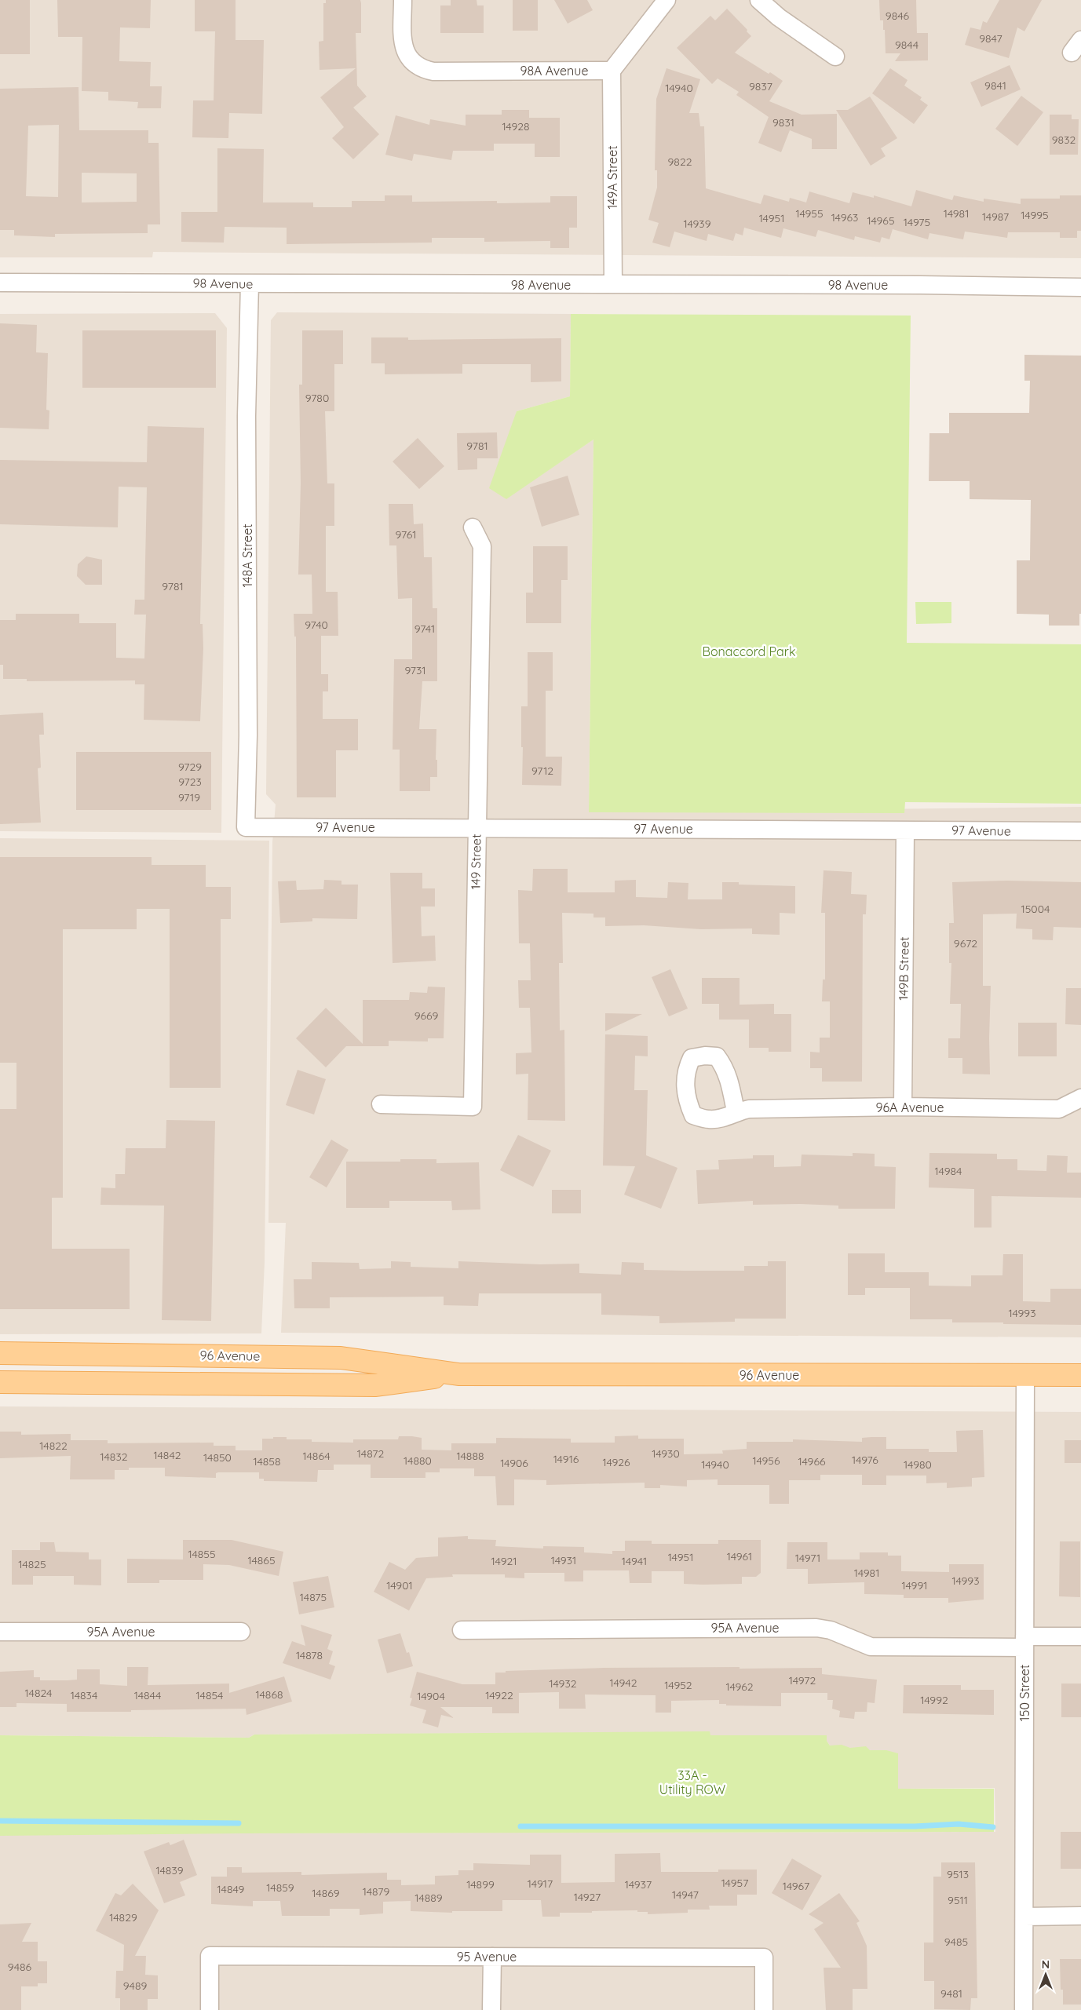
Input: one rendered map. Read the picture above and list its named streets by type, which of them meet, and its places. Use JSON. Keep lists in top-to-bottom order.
{
  "streets": {
    "main road": ["96 Avenue"],
    "street": [
      "98A Avenue",
      "149A Street",
      "98 Avenue",
      "148A Street",
      "97 Avenue",
      "149 Street",
      "149B Street",
      "96A Avenue",
      "95A Avenue",
      "150 Street",
      "95 Avenue"
    ]
  },
  "crossings": [
    ["98A Avenue", "149A Street"],
    ["149A Street", "98 Avenue"],
    ["98 Avenue", "148A Street"],
    ["148A Street", "97 Avenue"],
    ["97 Avenue", "149 Street"],
    ["97 Avenue", "149B Street"],
    ["149B Street", "96A Avenue"],
    ["96 Avenue", "150 Street"],
    ["95A Avenue", "150 Street"]
  ],
  "parks": ["Bonaccord Park", "33A - Utility ROW"],
  "house_numbers": [
    "9846",
    "9847",
    "9844",
    "9841",
    "9837",
    "14940",
    "9831",
    "14928",
    "9832",
    "9822",
    "14955",
    "14981",
    "14995",
    "14987",
    "14963",
    "14951",
    "14965",
    "14975",
    "14939",
    "9780",
    "9781",
    "9761",
    "9781",
    "9740",
    "9741",
    "9731",
    "9729",
    "9712",
    "9723",
    "9719",
    "15004",
    "9672",
    "9669",
    "14984",
    "14993",
    "14822",
    "14872",
    "14930",
    "14842",
    "14864",
    "14888",
    "14832",
    "14850",
    "14916",
    "14976",
    "14880",
    "14956",
    "14858",
    "14966",
    "14926",
    "14906",
    "14940",
    "14980",
    "14855",
    "14961",
    "14951",
    "14971",
    "14865",
    "14931",
    "14921",
    "14941",
    "14825",
    "14981",
    "14993",
    "14901",
    "14991",
    "14875",
    "14878",
    "14972",
    "14942",
    "14932",
    "14952",
    "14962",
    "14824",
    "14868",
    "14834",
    "14844",
    "14854",
    "14922",
    "14904",
    "14992",
    "14839",
    "9513",
    "14957",
    "14917",
    "14899",
    "14937",
    "14967",
    "14859",
    "14849",
    "14879",
    "14869",
    "14947",
    "14927",
    "14889",
    "9511",
    "14829",
    "9485",
    "9486",
    "9489",
    "9481"
  ],
  "north": "top"
}
